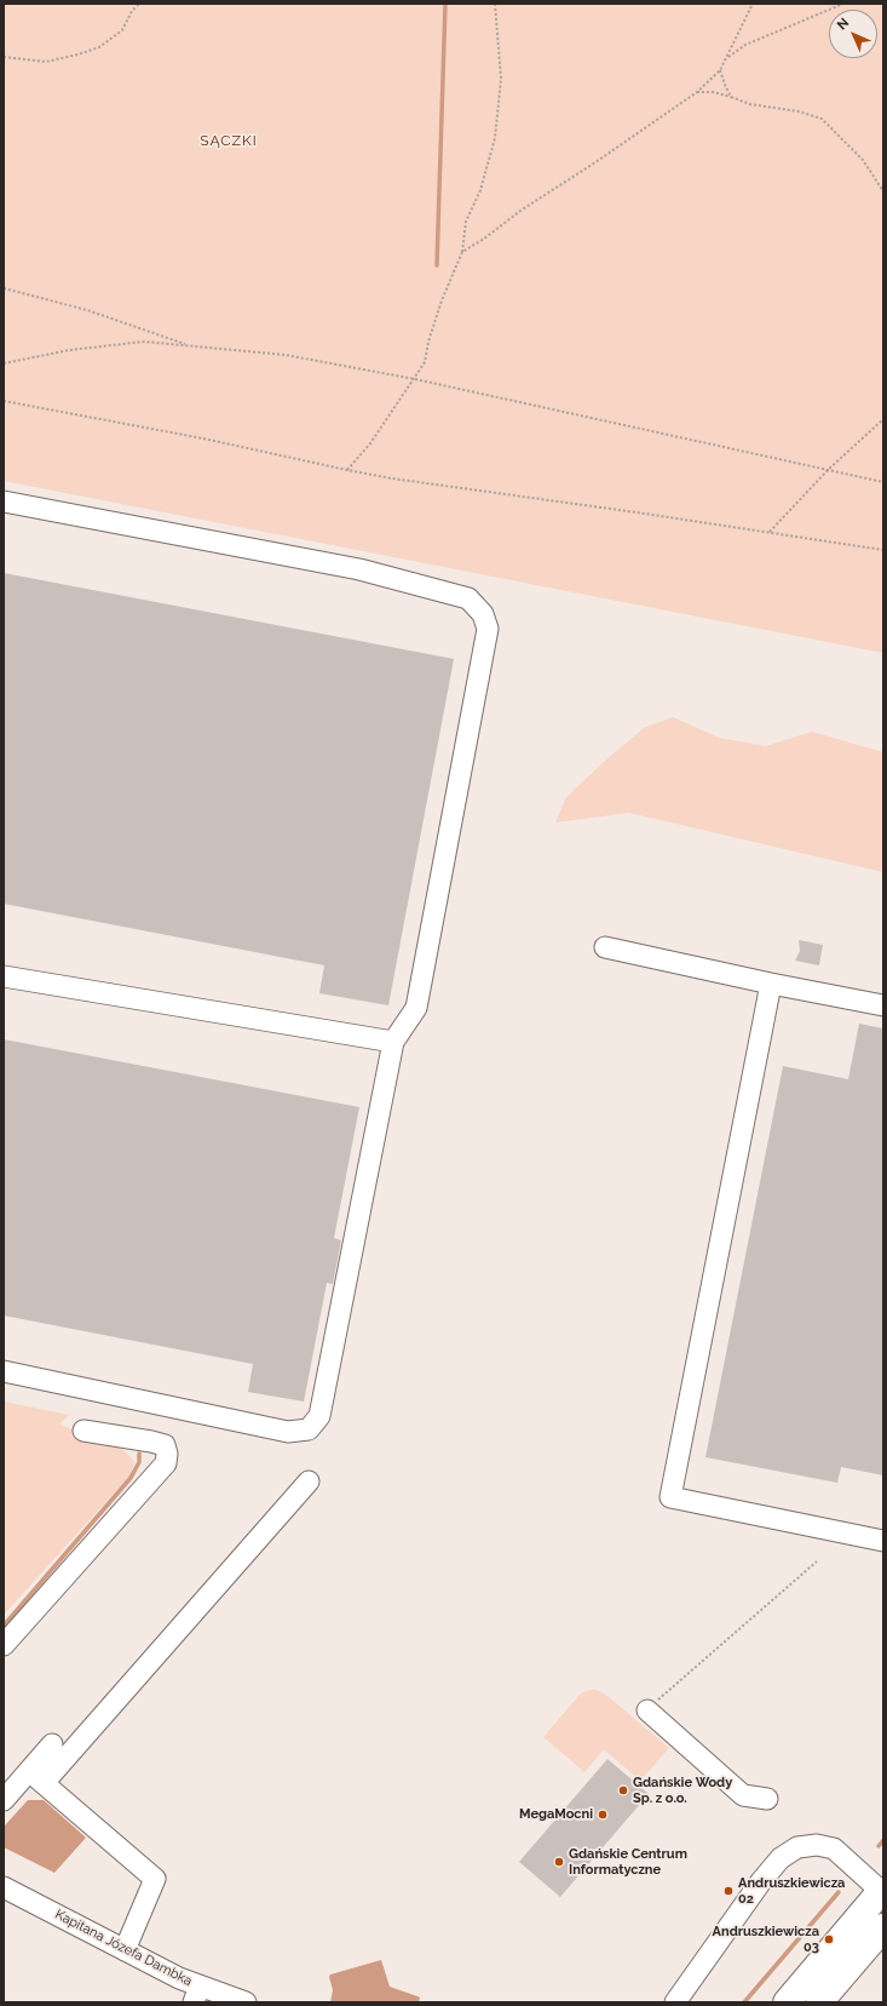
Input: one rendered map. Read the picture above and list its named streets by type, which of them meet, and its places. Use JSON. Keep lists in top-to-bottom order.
{
  "streets": {
    "street": ["Kapitana Józefa Dambka"]
  },
  "districts": ["SĄCZKI"],
  "places": [
    "Gdańskie Wody Sp. z o.o.",
    "MegaMocni",
    "Gdańskie Centrum Informatyczne",
    "Andruszkiewicza 02",
    "Andruszkiewicza 03"
  ],
  "north": "top left"
}
